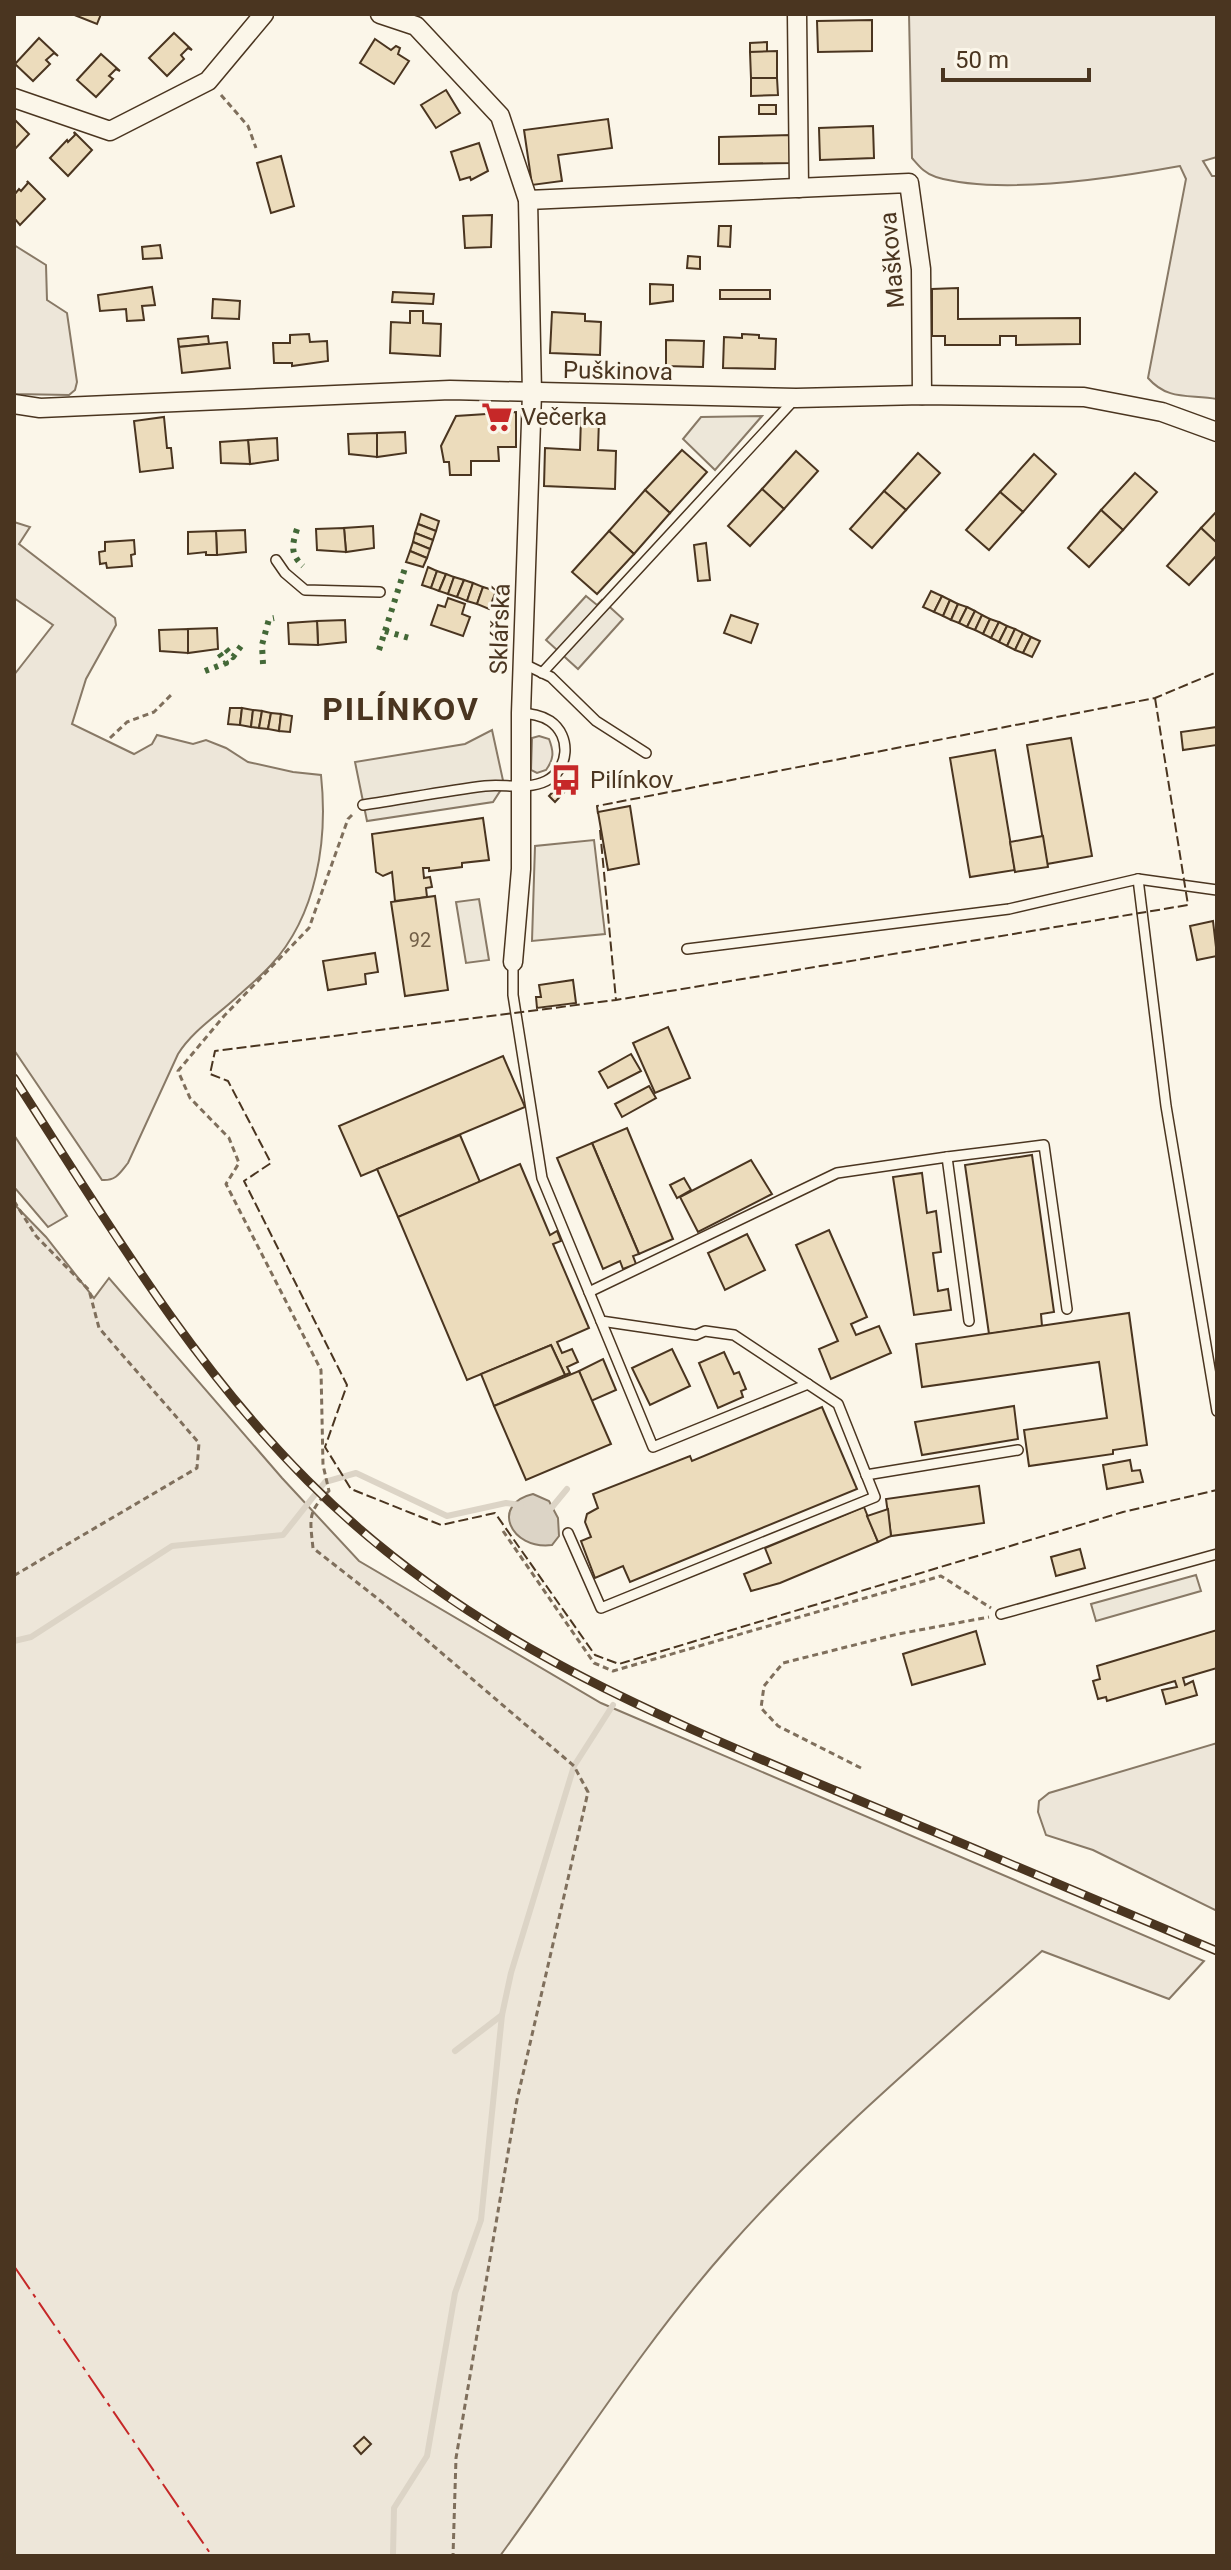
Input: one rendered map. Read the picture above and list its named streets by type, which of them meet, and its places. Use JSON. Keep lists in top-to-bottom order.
{
  "streets": {
    "street": ["Maškova", "Puškinova", "Sklářská"]
  },
  "crossings": [
    ["Maškova", "Puškinova"],
    ["Puškinova", "Sklářská"]
  ],
  "districts": ["PILÍNKOV"],
  "places": {
    "supermarket": ["Večerka"],
    "bus stop": ["Pilínkov"]
  },
  "house_numbers": ["92"],
  "scale_bar": "50 m"
}
